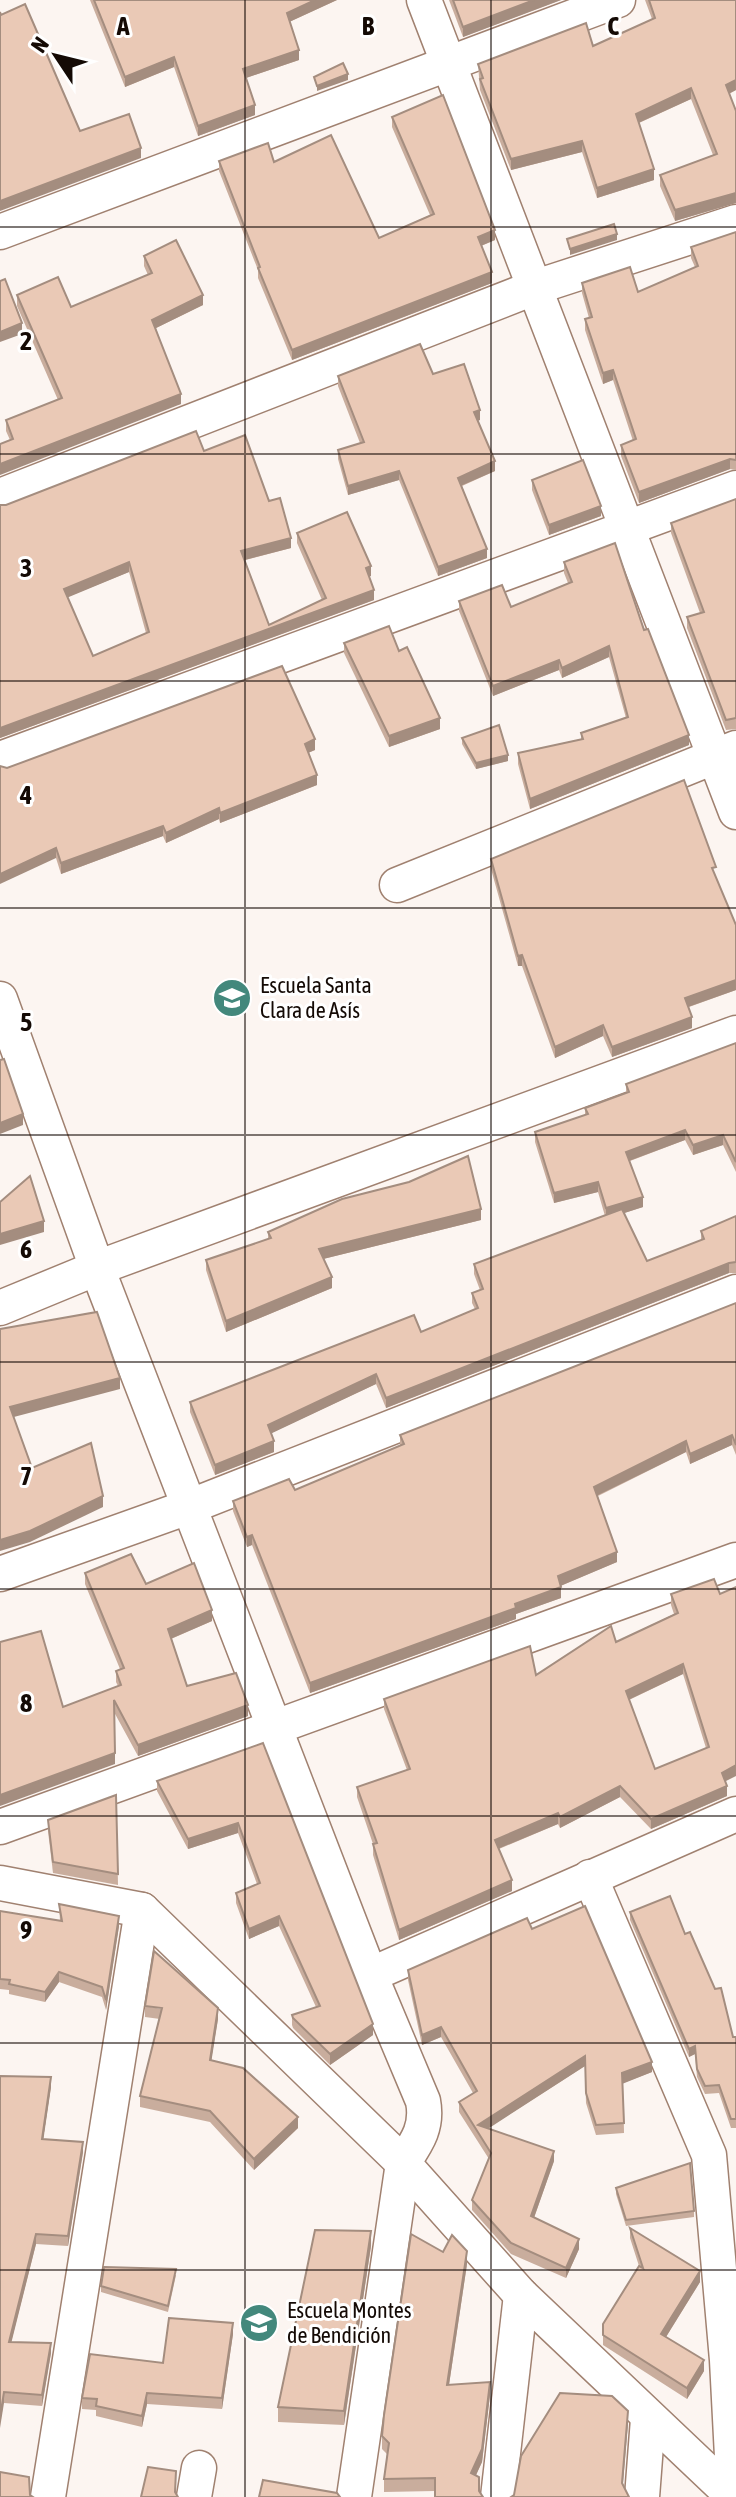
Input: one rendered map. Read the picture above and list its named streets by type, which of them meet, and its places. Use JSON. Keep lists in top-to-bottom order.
{
  "places": {
    "school or university": ["Escuela Santa Clara de Asís", "Escuela Montes de Bendición"]
  },
  "north": "top left",
  "grid": {
    "columns": ["A", "B", "C"],
    "rows": [
      "2",
      "3",
      "4",
      "5",
      "6",
      "7",
      "8",
      "9"
    ]
  }
}
